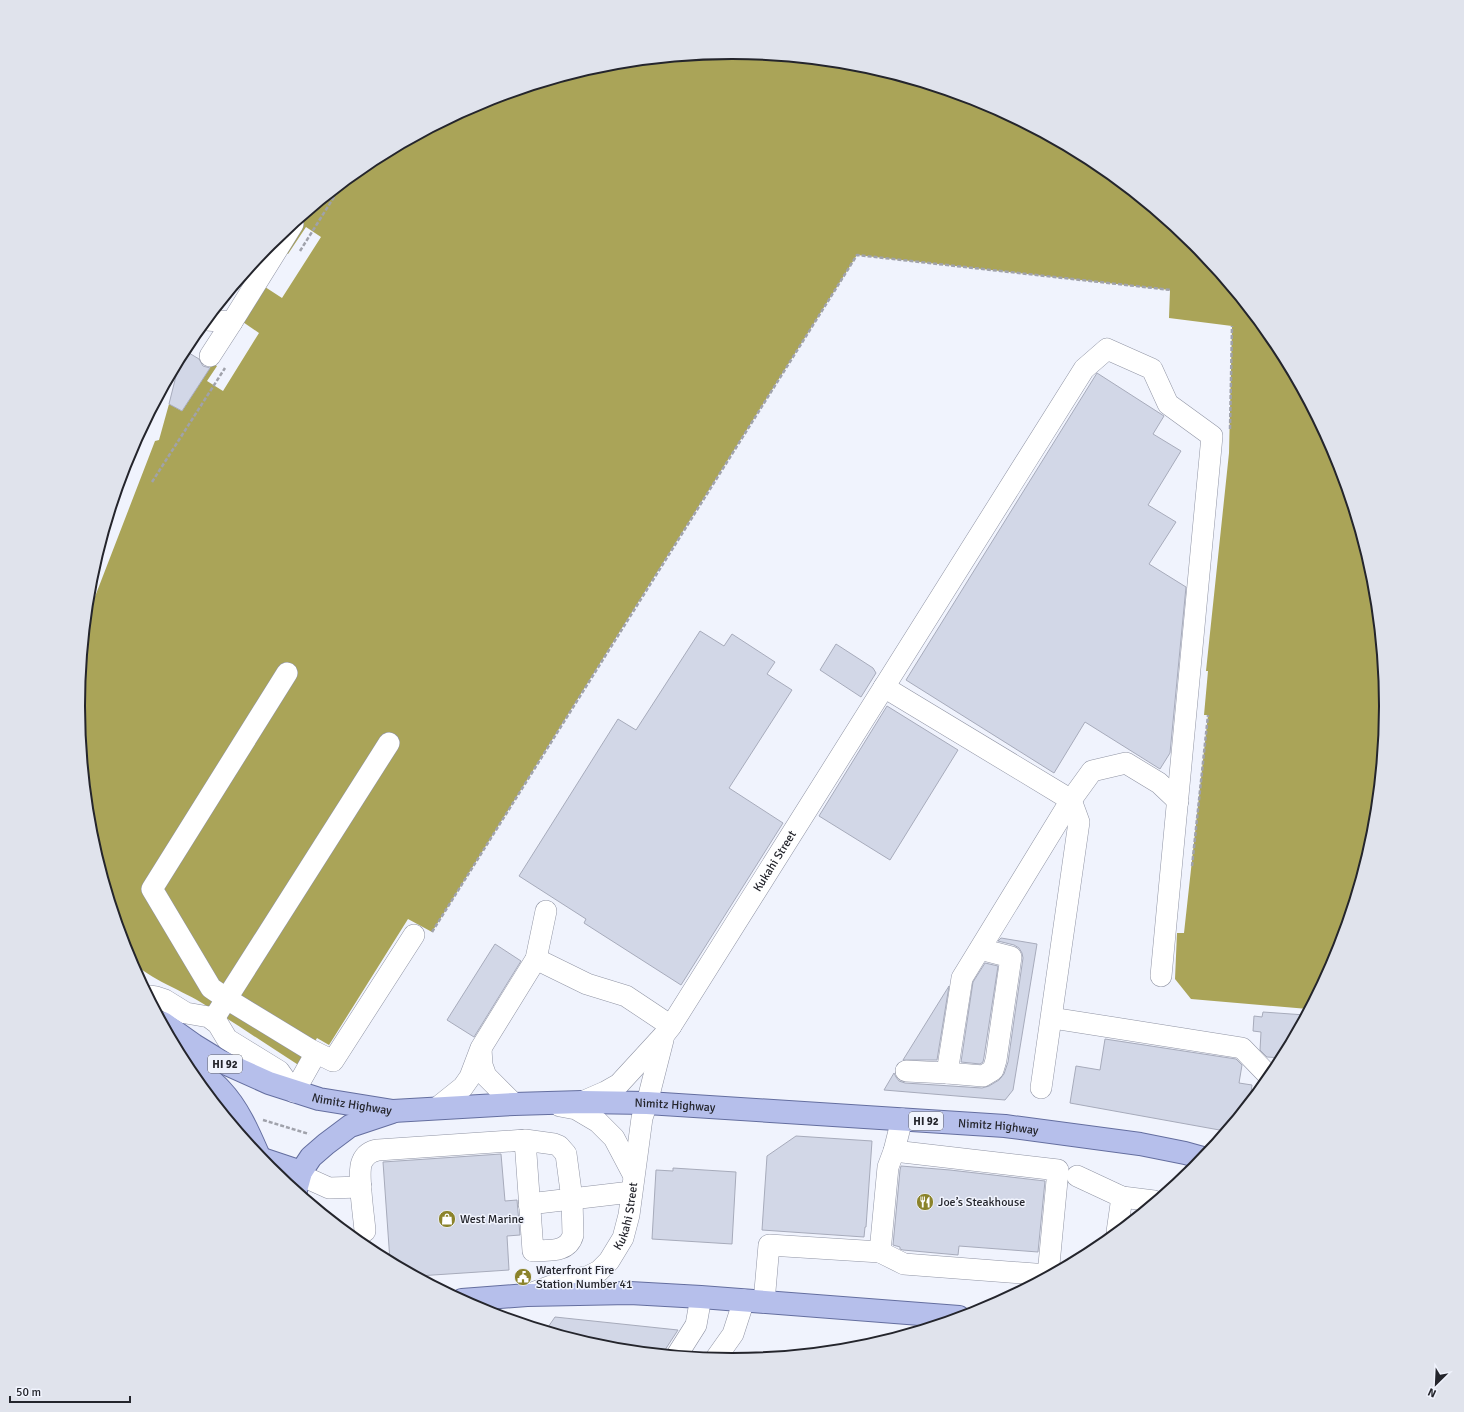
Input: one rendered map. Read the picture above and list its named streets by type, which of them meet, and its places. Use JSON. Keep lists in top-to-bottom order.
{
  "streets": {
    "main road": ["HI 92", "Nimitz Highway"],
    "street": ["Kukahi Street"]
  },
  "crossings": [
    ["Kukahi Street", "Nimitz Highway"]
  ],
  "places": {
    "restaurant": ["Joe’s Steakhouse"],
    "shop": ["West Marine"],
    "public building": ["Waterfront Fire Station Number 41"]
  },
  "scale_bar": "50 m",
  "north": "bottom left"
}
